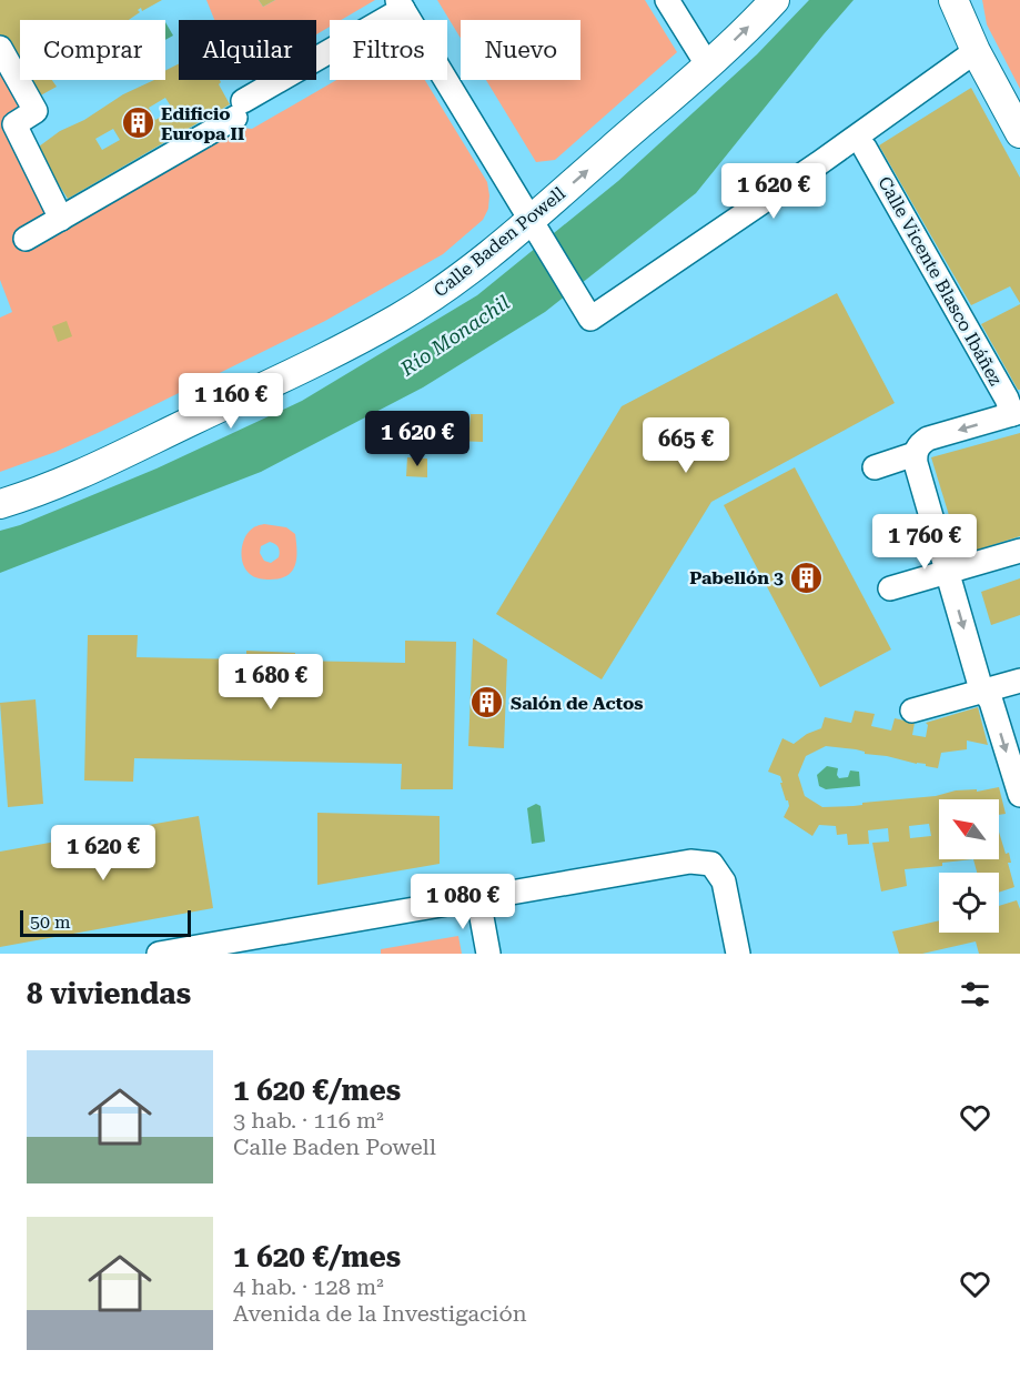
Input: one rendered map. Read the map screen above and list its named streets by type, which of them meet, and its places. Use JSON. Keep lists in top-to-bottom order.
{
  "streets": {
    "main road": ["Calle Baden Powell"],
    "street": ["Calle Vicente Blasco Ibáñez"]
  },
  "one_way": ["Calle Baden Powell"],
  "water": ["Río Monachil"],
  "places": {
    "building": ["Edificio Europa II", "Pabellón 3", "Salón de Actos"]
  },
  "scale_bar": "50 m",
  "north": "top left",
  "page": {
    "chip": [
      "Comprar",
      "Alquilar",
      "Filtros",
      "Nuevo"
    ],
    "price": [
      "1 620 €",
      "1 160 €",
      "1 620 €",
      "665 €",
      "1 760 €",
      "1 680 €",
      "1 620 €",
      "1 080 €"
    ],
    "scale": "50 m",
    "heading": "8 viviendas",
    "list": [
      {
        "name": "1 620 €/mes",
        "note": "3 hab. · 116 m² · Calle Baden Powell"
      },
      {
        "name": "1 620 €/mes",
        "note": "4 hab. · 128 m² · Avenida de la Investigación"
      }
    ]
  }
}
